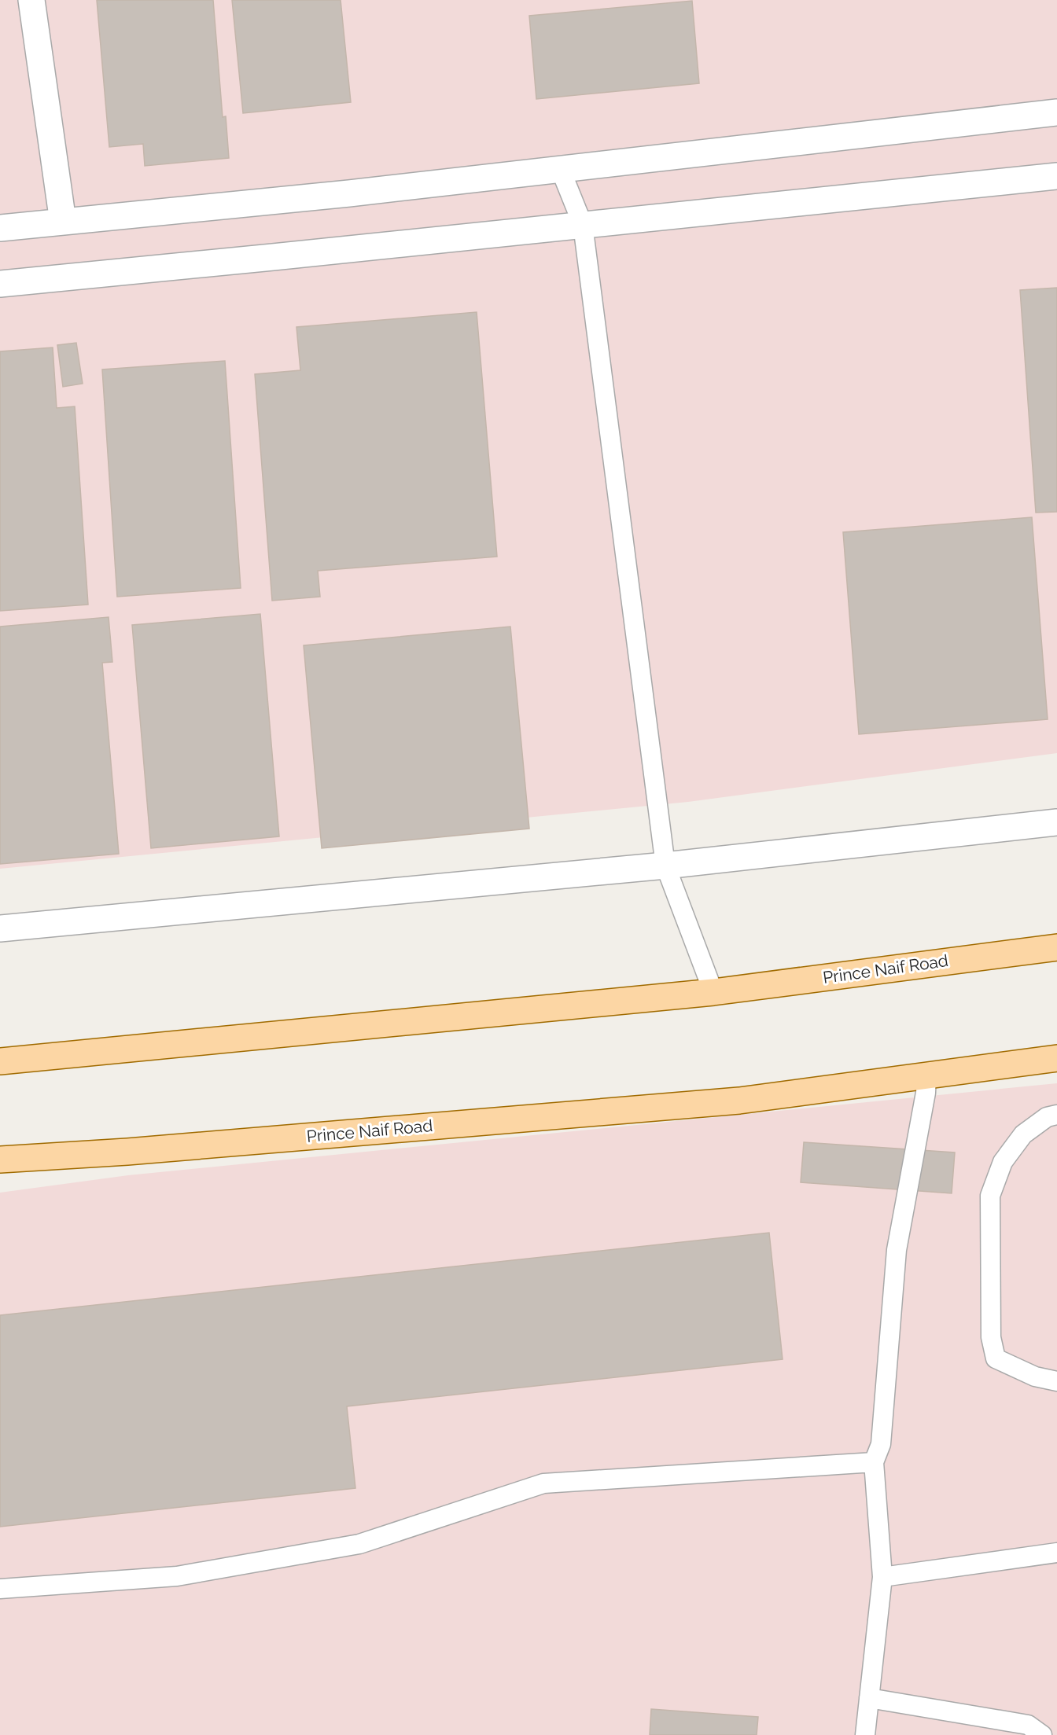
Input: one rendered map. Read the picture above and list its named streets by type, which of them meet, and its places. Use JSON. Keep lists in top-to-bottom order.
{
  "streets": {
    "main road": ["Prince Naif Road"]
  }
}
